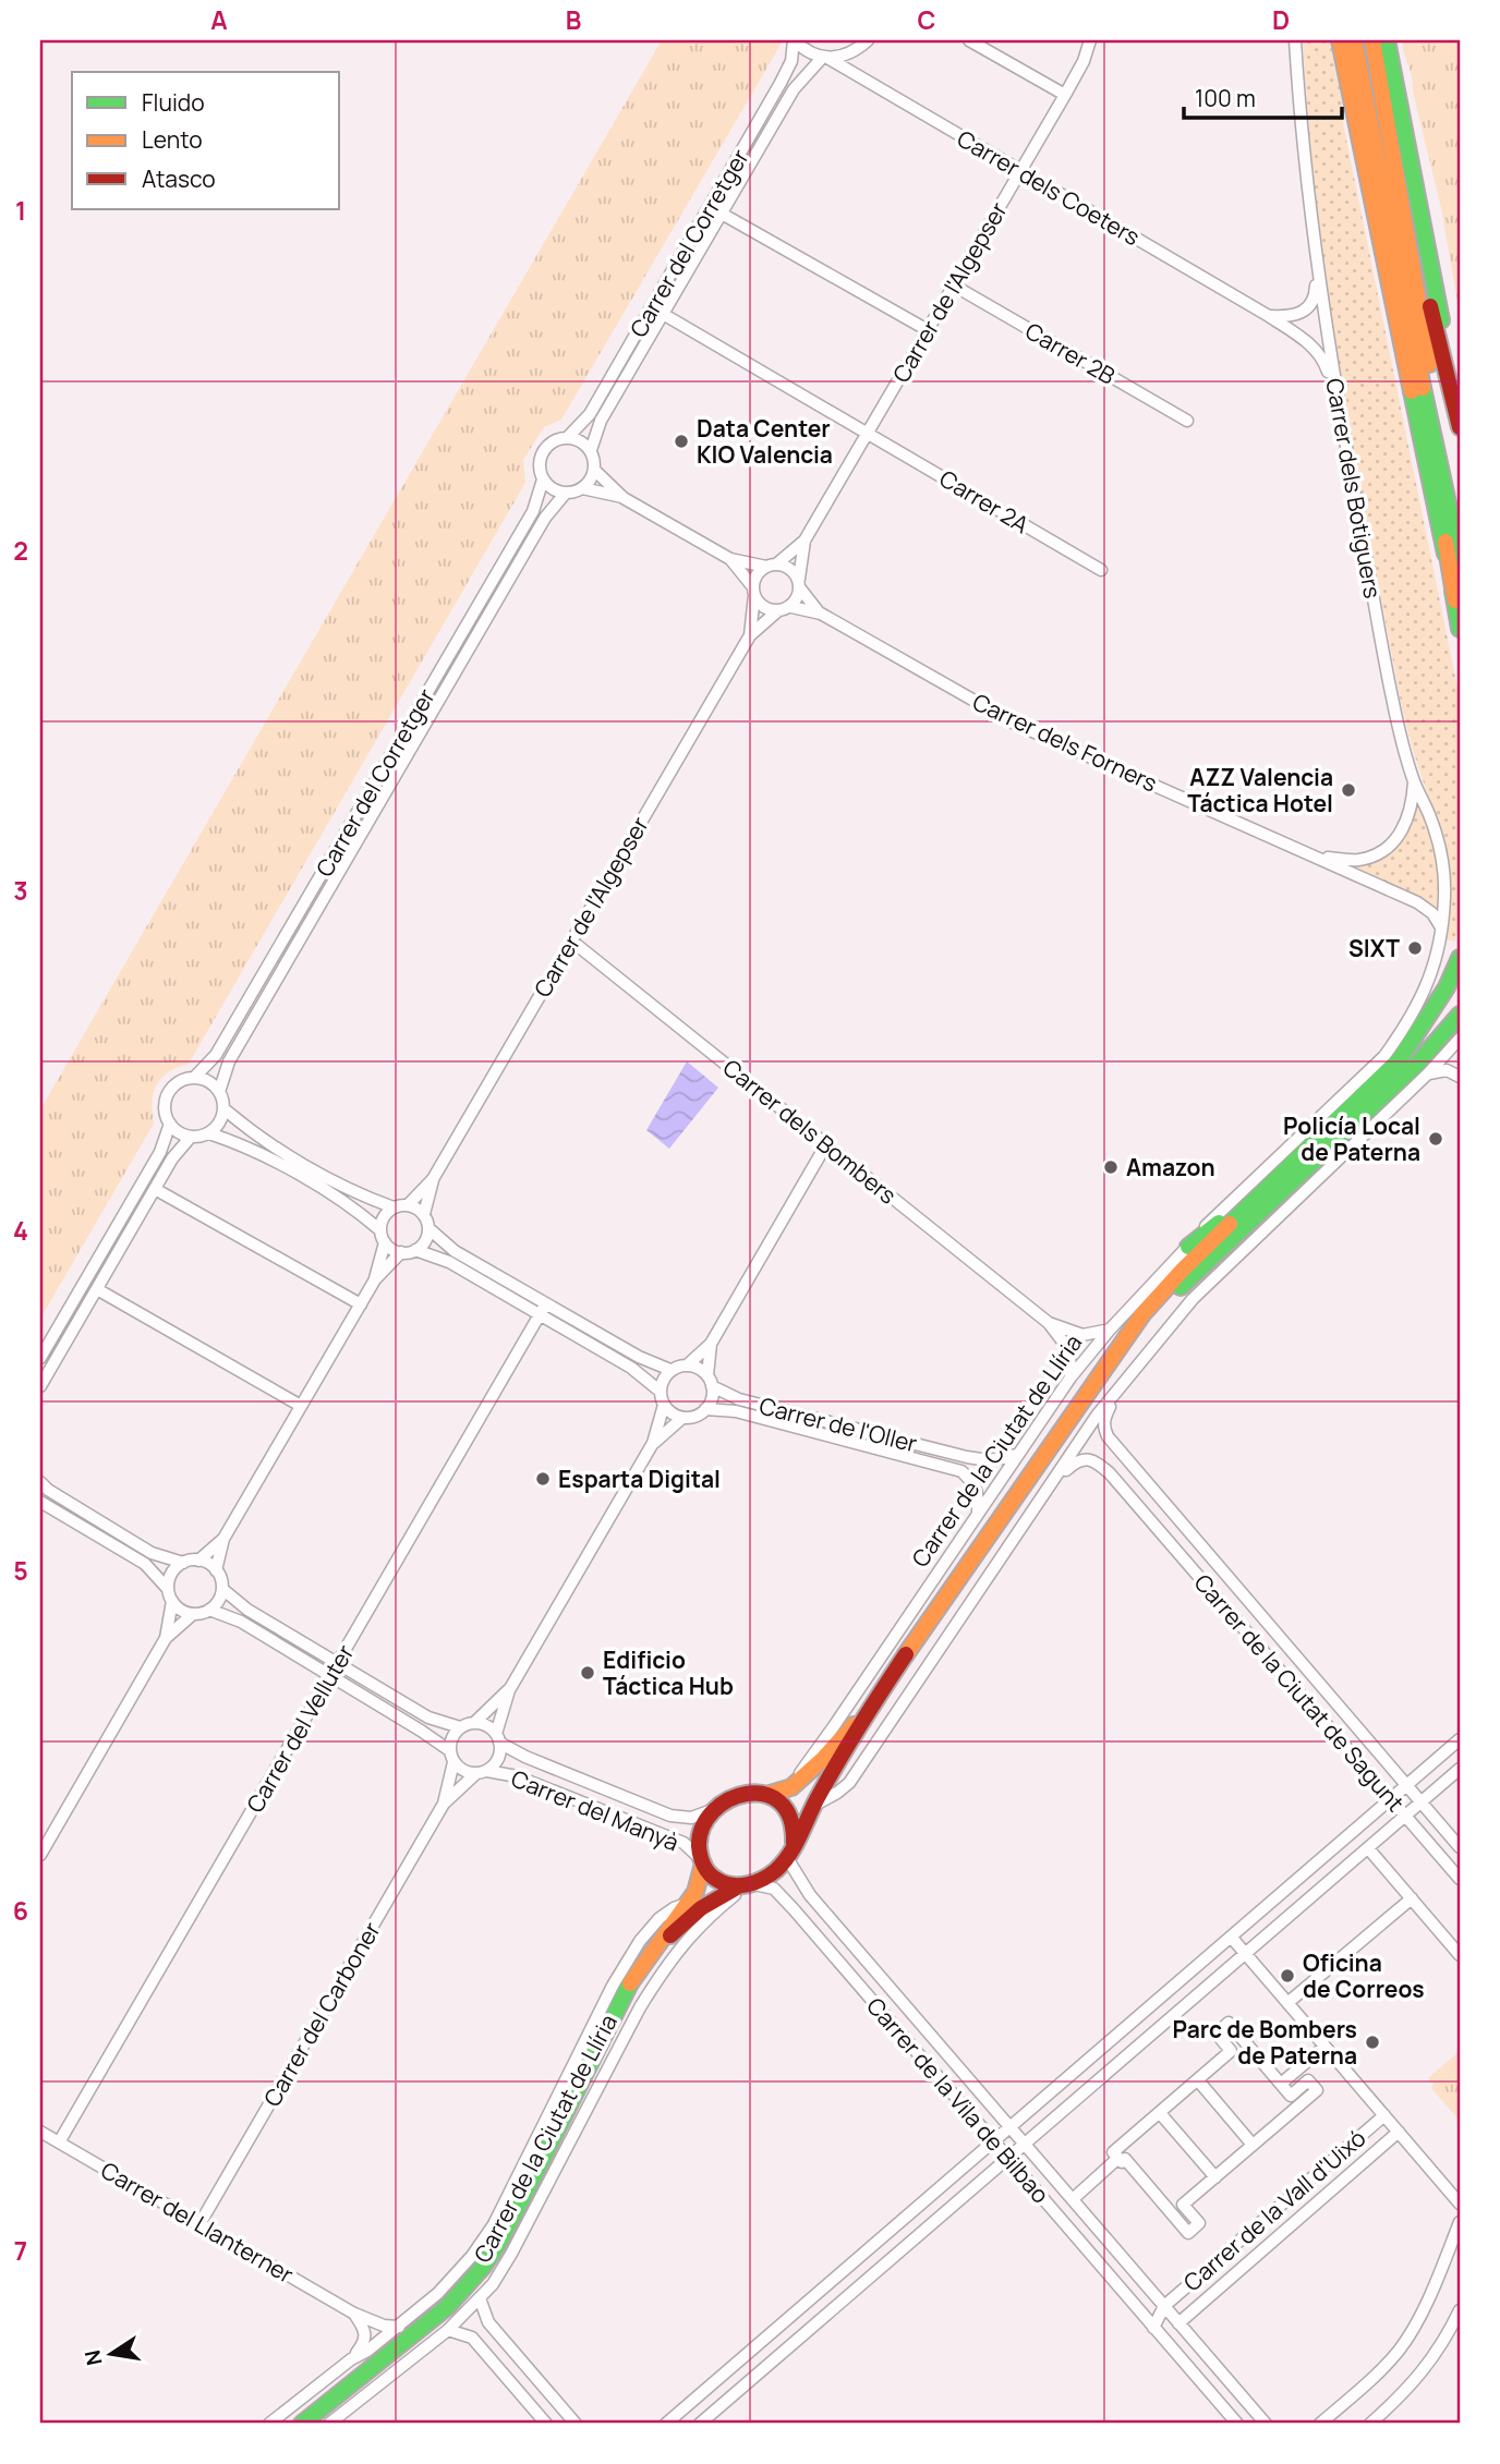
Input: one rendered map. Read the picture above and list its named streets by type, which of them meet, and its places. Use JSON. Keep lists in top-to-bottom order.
{
  "streets": {
    "street": [
      "Carrer dels Coeters",
      "Carrer del Corretger",
      "Carrer de l'Algepser",
      "Carrer 2B",
      "Carrer dels Botiguers",
      "Carrer 2A",
      "Carrer dels Forners",
      "Carrer dels Bombers",
      "Carrer de l'Oller",
      "Carrer de la Ciutat de Llíria",
      "Carrer de la Ciutat de Sagunt",
      "Carrer del Velluter",
      "Carrer del Manyà",
      "Carrer del Carboner",
      "Carrer de la Vila de Bilbao",
      "Carrer de la Vall d'Uixó",
      "Carrer del Llanterner"
    ]
  },
  "crossings": [
    ["Carrer dels Coeters", "Carrer del Corretger"],
    ["Carrer dels Coeters", "Carrer de l'Algepser"],
    ["Carrer dels Coeters", "Carrer dels Botiguers"],
    ["Carrer del Corretger", "Carrer 2A"],
    ["Carrer de l'Algepser", "Carrer 2B"],
    ["Carrer de l'Algepser", "Carrer 2A"],
    ["Carrer de l'Algepser", "Carrer dels Bombers"],
    ["Carrer dels Botiguers", "Carrer dels Forners"],
    ["Carrer dels Botiguers", "Carrer de la Ciutat de Llíria"],
    ["Carrer dels Forners", "Carrer de la Ciutat de Llíria"],
    ["Carrer dels Bombers", "Carrer de la Ciutat de Llíria"],
    ["Carrer de l'Oller", "Carrer de la Ciutat de Llíria"],
    ["Carrer de la Ciutat de Llíria", "Carrer del Manyà"],
    ["Carrer de la Ciutat de Llíria", "Carrer de la Vila de Bilbao"],
    ["Carrer de la Ciutat de Llíria", "Carrer del Llanterner"],
    ["Carrer del Velluter", "Carrer del Llanterner"],
    ["Carrer del Manyà", "Carrer del Carboner"],
    ["Carrer del Manyà", "Carrer de la Vila de Bilbao"],
    ["Carrer del Carboner", "Carrer del Llanterner"],
    ["Carrer de la Vila de Bilbao", "Carrer de la Vall d'Uixó"]
  ],
  "places": [
    "Data Center KIO Valencia",
    "AZZ Valencia Táctica Hotel",
    "SIXT",
    "Policía Local de Paterna",
    "Amazon",
    "Esparta Digital",
    "Edificio Táctica Hub",
    "Oficina de Correos",
    "Parc de Bombers de Paterna"
  ],
  "legend": ["Fluido", "Lento", "Atasco"],
  "scale_bar": "100 m",
  "north": "left",
  "grid": {
    "columns": [
      "A",
      "B",
      "C",
      "D"
    ],
    "rows": [
      "1",
      "2",
      "3",
      "4",
      "5",
      "6",
      "7"
    ]
  }
}
